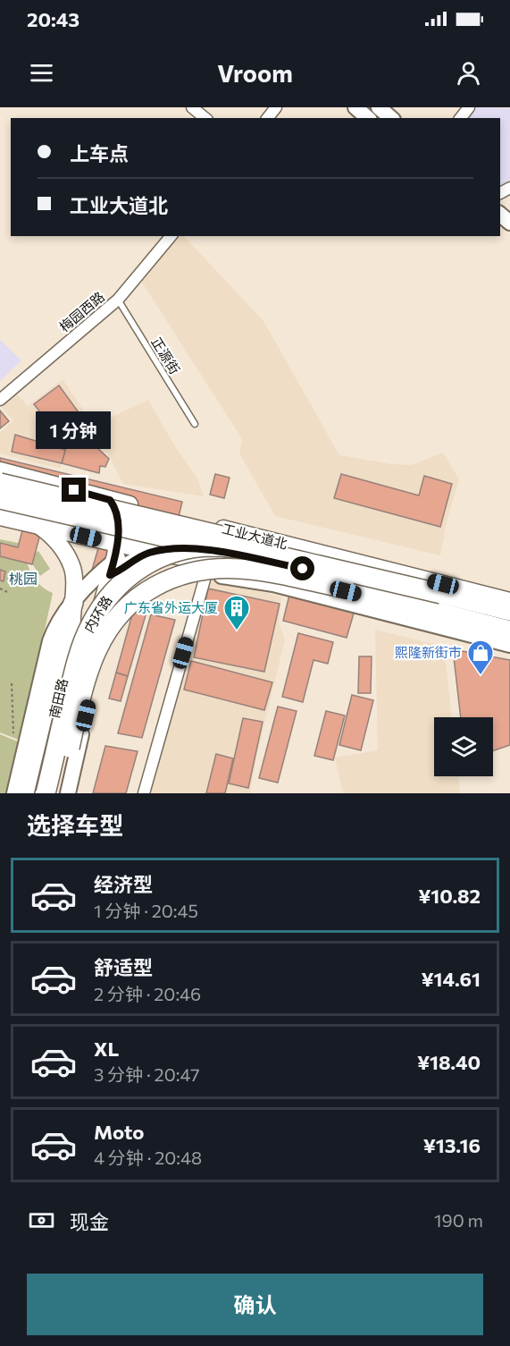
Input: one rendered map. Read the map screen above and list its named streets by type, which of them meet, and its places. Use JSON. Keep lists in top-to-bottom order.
{
  "streets": {
    "highway": ["内环路"],
    "main road": ["工业大道北", "南田路"],
    "street": ["梅园西路"],
    "lane": ["正源街"]
  },
  "crossings": [
    ["梅园西路", "正源街"],
    ["工业大道北", "南田路"]
  ],
  "districts": ["桃园"],
  "places": {
    "building": ["广东省外运大厦"],
    "shop": ["熙隆新街市"]
  },
  "page": {
    "status": "20:43",
    "header": "Vroom",
    "banner": ["上车点", "工业大道北"],
    "bubble": "1 分钟",
    "heading": "选择车型",
    "list": [
      {
        "name": "经济型",
        "note": "1 分钟 · 20:45",
        "value": "¥10.82"
      },
      {
        "name": "舒适型",
        "note": "2 分钟 · 20:46",
        "value": "¥14.61"
      },
      {
        "name": "XL",
        "note": "3 分钟 · 20:47",
        "value": "¥18.40"
      },
      {
        "name": "Moto",
        "note": "4 分钟 · 20:48",
        "value": "¥13.16"
      }
    ],
    "pay": ["现金", "190 m"],
    "buttons": "确认"
  }
}
